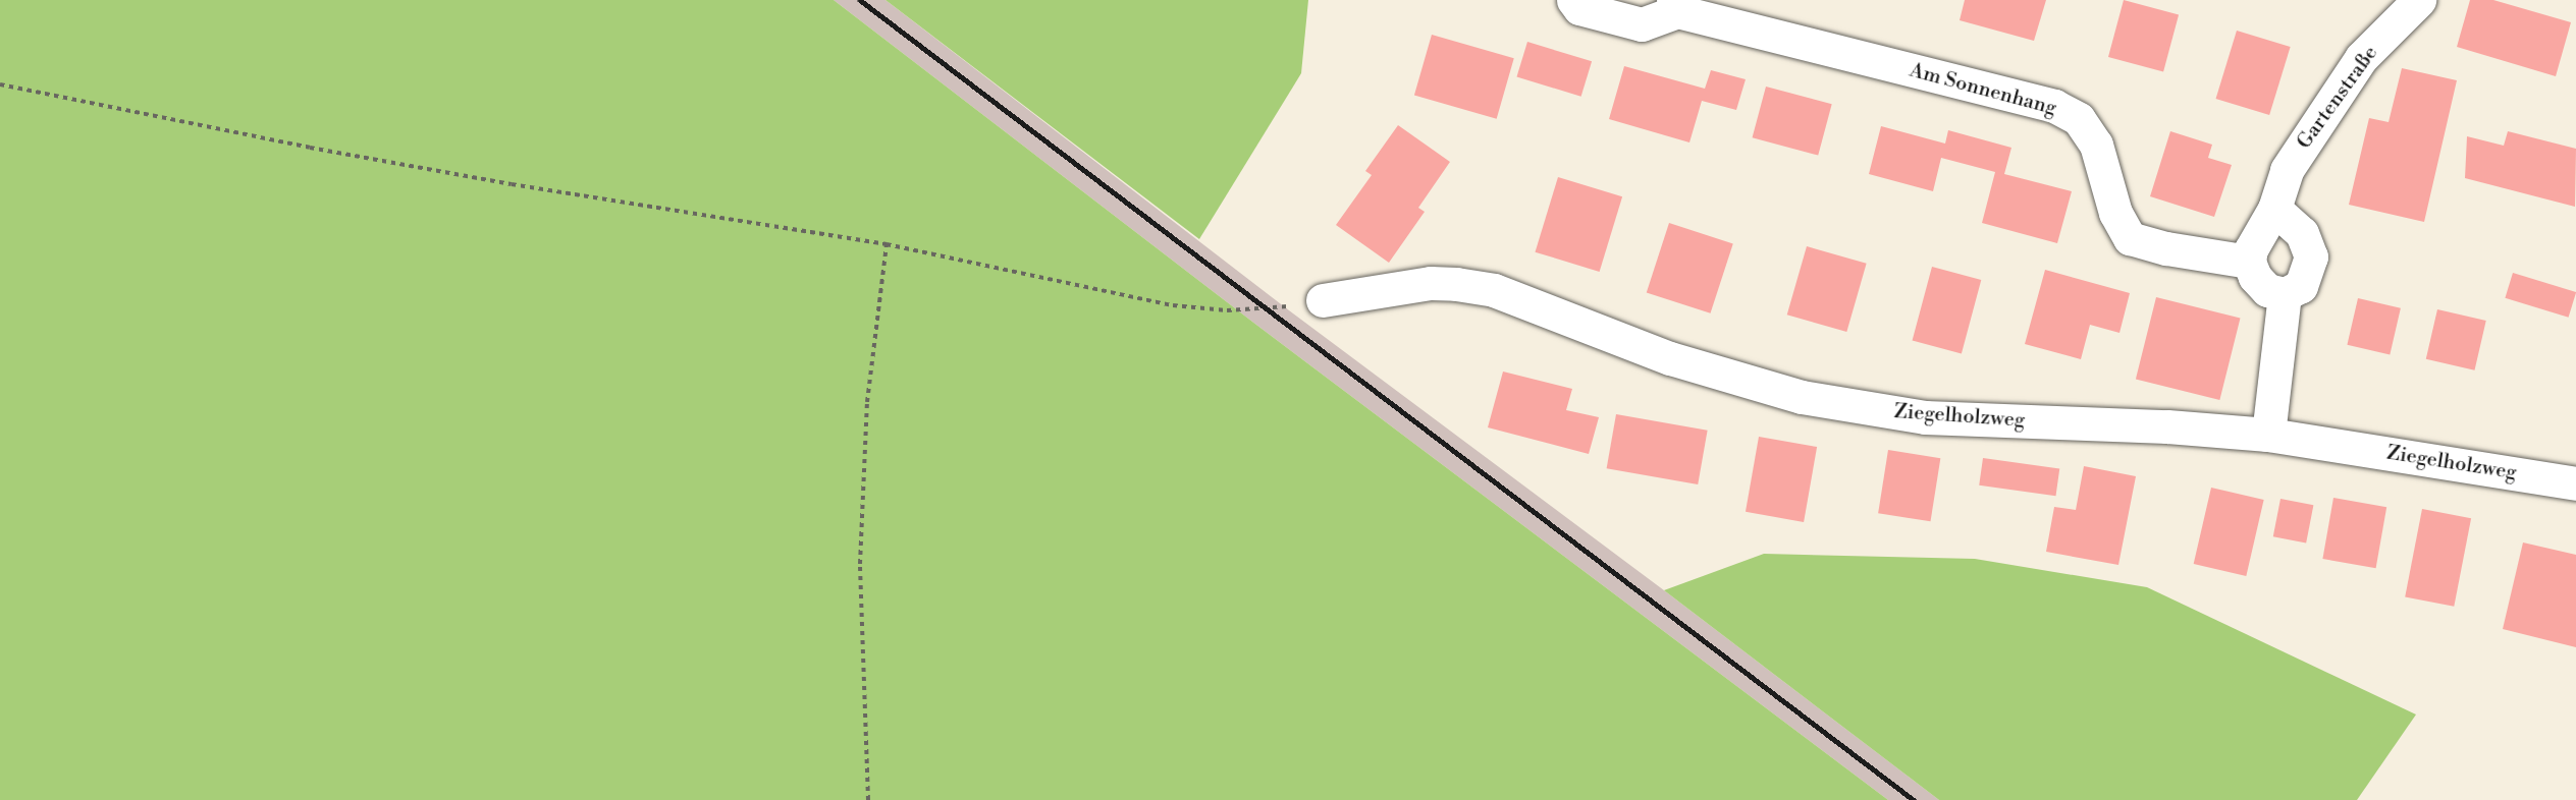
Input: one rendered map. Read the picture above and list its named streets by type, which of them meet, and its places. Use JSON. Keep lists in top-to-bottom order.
{
  "streets": {
    "street": ["Am Sonnenhang", "Gartenstraße", "Ziegelholzweg"]
  },
  "crossings": [
    ["Am Sonnenhang", "Gartenstraße"]
  ]
}
